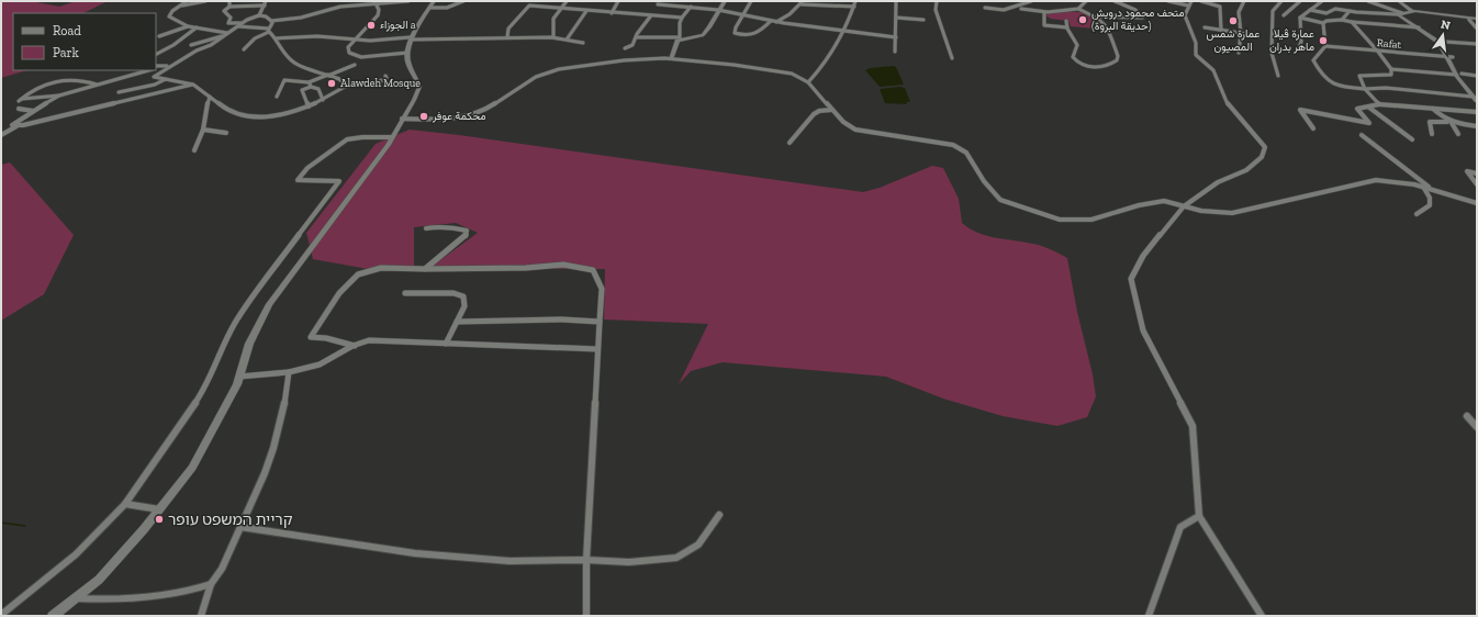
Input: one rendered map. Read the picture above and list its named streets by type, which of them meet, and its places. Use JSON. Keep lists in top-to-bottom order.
{
  "streets": {
    "street": ["Rafat"]
  },
  "places": [
    "متحف محمود درويش (حديقة البروة)",
    "عمارة شمس المصيون",
    "الجوزاء a",
    "عمارة ڤيلا ماهر بدران",
    "Alawdeh Mosque",
    "محكمة عوفر",
    "קריית המשפט עופר"
  ],
  "legend": ["Road", "Park"],
  "north": "top"
}
